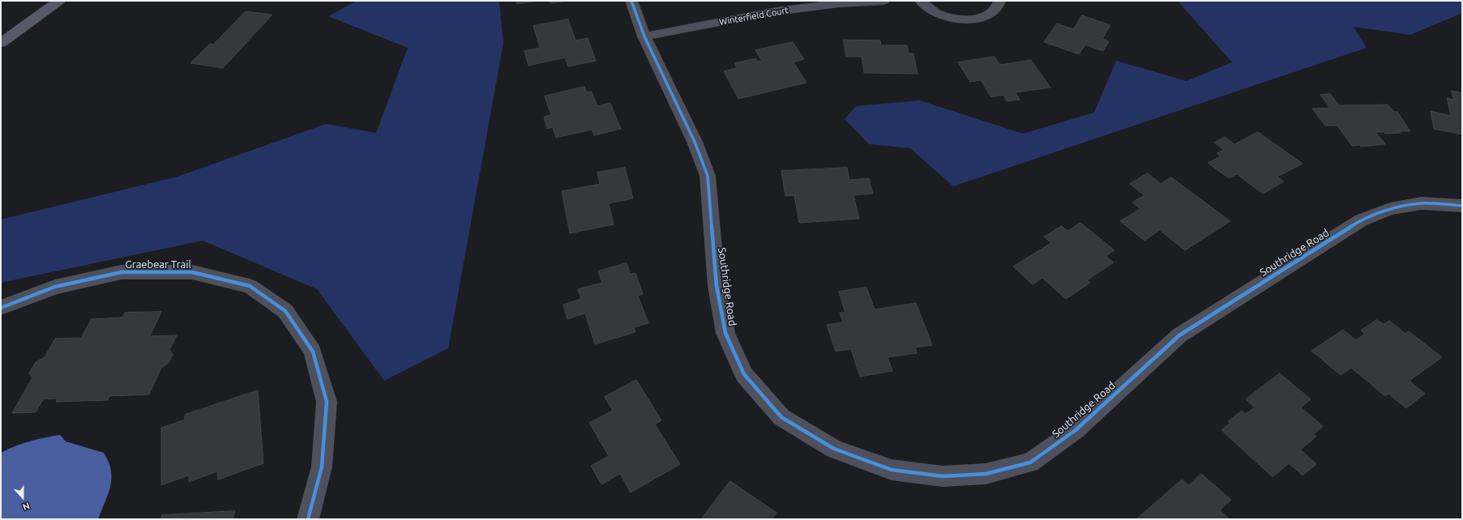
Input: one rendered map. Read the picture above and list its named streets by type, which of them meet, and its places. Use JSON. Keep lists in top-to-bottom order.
{
  "streets": {
    "street": ["Winterfield Court", "Southridge Road", "Graebear Trail"]
  },
  "crossings": [
    ["Winterfield Court", "Southridge Road"]
  ],
  "north": "bottom"
}
